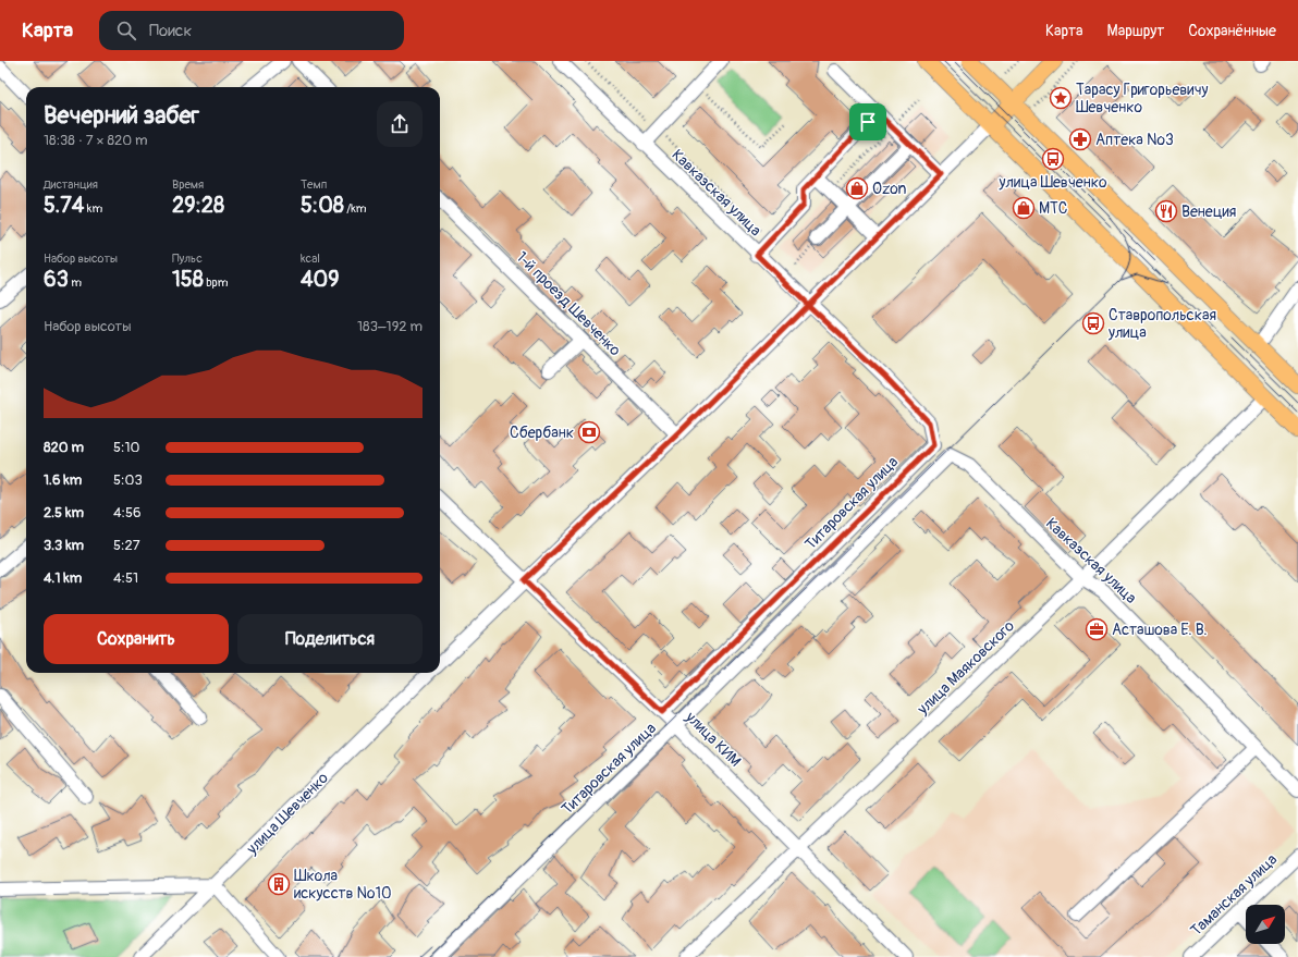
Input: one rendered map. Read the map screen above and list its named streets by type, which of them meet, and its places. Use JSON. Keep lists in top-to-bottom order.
{
  "streets": {
    "main road": ["улица Шевченко"],
    "street": [
      "Кавказская улица",
      "1-й проезд Шевченко",
      "Титаровская улица",
      "улица Маяковского",
      "улица КИМ",
      "Таманская улица"
    ]
  },
  "crossings": [
    ["Кавказская улица", "Титаровская улица"],
    ["Кавказская улица", "улица Маяковского"],
    ["Кавказская улица", "улица Шевченко"],
    ["1-й проезд Шевченко", "улица Шевченко"],
    ["Титаровская улица", "улица КИМ"],
    ["улица Маяковского", "улица КИМ"],
    ["улица КИМ", "улица Шевченко"]
  ],
  "places": {
    "place": ["Тарасу Григорьевичу Шевченко"],
    "pharmacy": ["Аптека №3"],
    "bus stop": ["улица Шевченко", "Ставропольская улица"],
    "shop": ["Ozon", "МТС"],
    "restaurant": ["Венеция"],
    "bank": ["Сбербанк"],
    "office": ["Асташова Е. В."],
    "building": ["Школа искусств №10"]
  },
  "north": "top right",
  "page": {
    "header": "Карта",
    "search": "Поиск",
    "nav": ["Карта", "Маршрут", "Сохранённые"],
    "heading": ["Вечерний забег", "18:38 · 7 × 820 m"],
    "stats": [
      ["Дистанция", "5.74 km"],
      ["Время", "29:28"],
      ["Темп", "5:08 /km"],
      ["Набор высоты", "63 m"],
      ["Пульс", "158 bpm"],
      ["kcal", "409"]
    ],
    "chart": ["Набор высоты", "183–192 m"],
    "list": [
      {
        "name": "820 m",
        "note": "5:10"
      },
      {
        "name": "1.6 km",
        "note": "5:03"
      },
      {
        "name": "2.5 km",
        "note": "4:56"
      },
      {
        "name": "3.3 km",
        "note": "5:27"
      },
      {
        "name": "4.1 km",
        "note": "4:51"
      }
    ],
    "buttons": ["Сохранить", "Поделиться"]
  }
}
